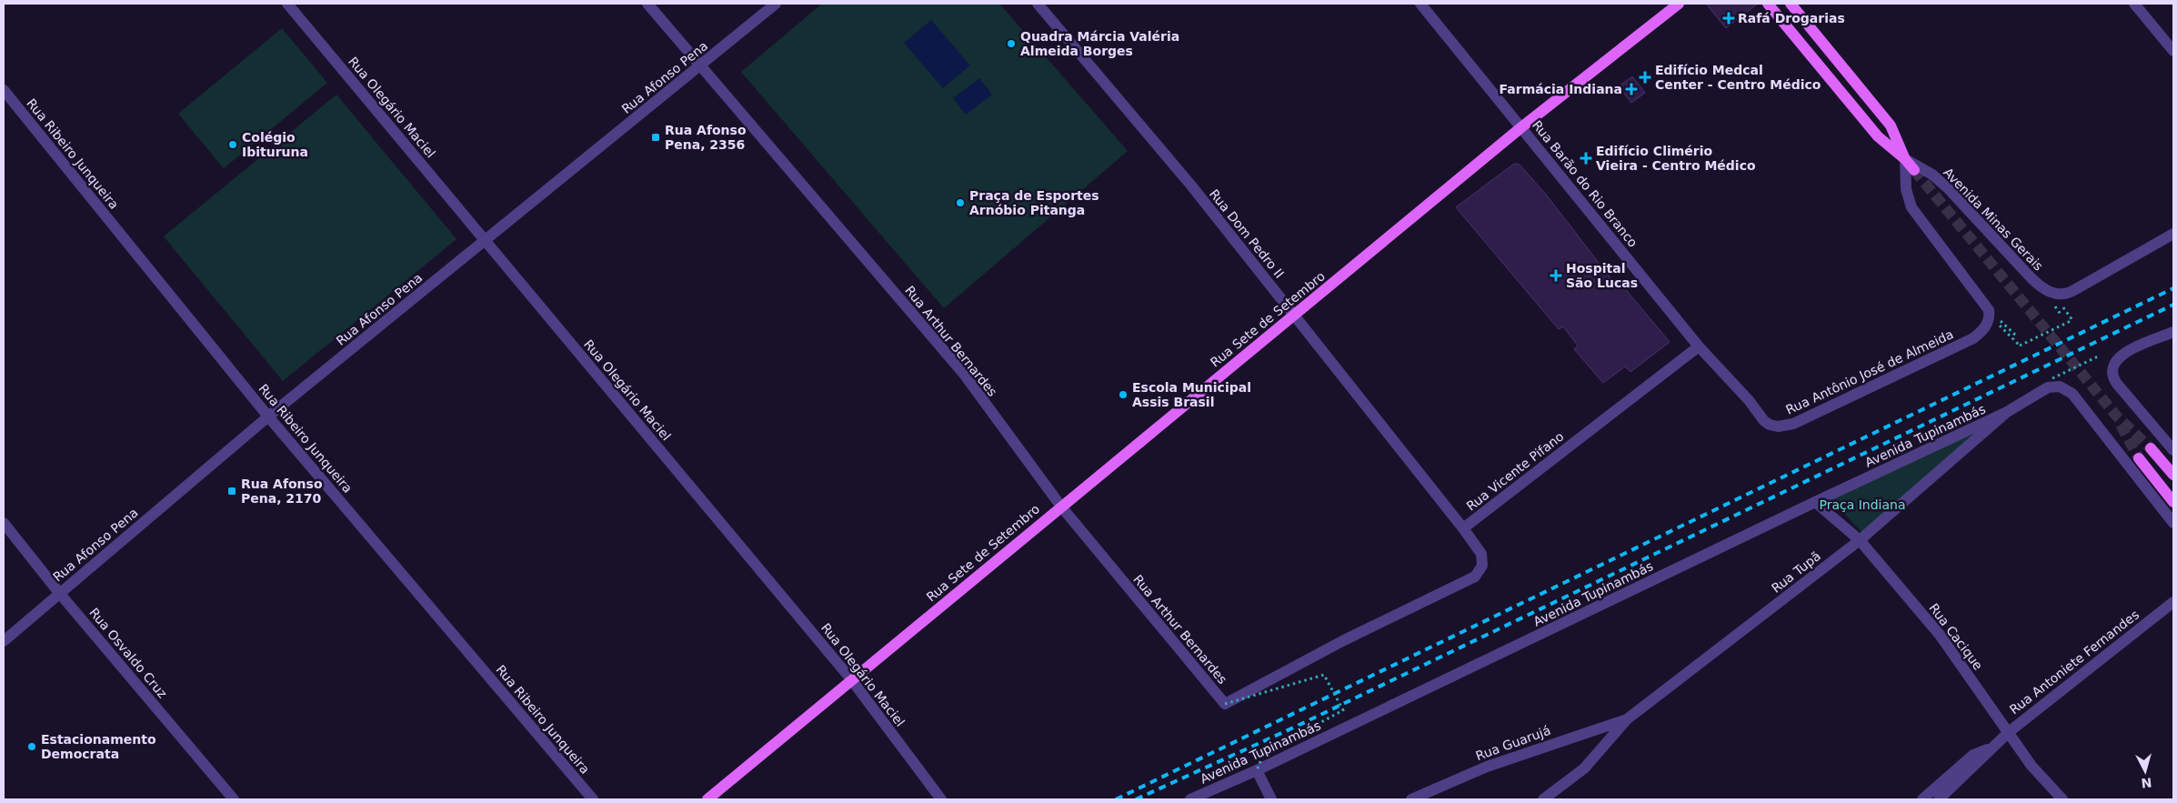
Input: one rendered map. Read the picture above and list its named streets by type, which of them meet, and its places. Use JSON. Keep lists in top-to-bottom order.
{
  "streets": {
    "main road": ["Avenida Minas Gerais", "Rua Sete de Setembro"],
    "street": [
      "Rua Afonso Pena",
      "Rua Olegário Maciel",
      "Rua Ribeiro Junqueira",
      "Rua Barão do Rio Branco",
      "Rua Dom Pedro II",
      "Rua Arthur Bernardes",
      "Rua Antônio José de Almeida",
      "Avenida Tupinambás",
      "Rua Vicente Pifano",
      "Rua Tupã",
      "Rua Cacique",
      "Rua Osvaldo Cruz",
      "Rua Antoniete Fernandes",
      "Rua Guarujá"
    ]
  },
  "crossings": [
    ["Rua Afonso Pena", "Rua Olegário Maciel"],
    ["Rua Afonso Pena", "Rua Ribeiro Junqueira"],
    ["Rua Afonso Pena", "Rua Arthur Bernardes"],
    ["Rua Afonso Pena", "Rua Osvaldo Cruz"],
    ["Rua Olegário Maciel", "Rua Sete de Setembro"],
    ["Rua Barão do Rio Branco", "Rua Sete de Setembro"],
    ["Rua Barão do Rio Branco", "Rua Antônio José de Almeida"],
    ["Rua Barão do Rio Branco", "Rua Vicente Pifano"],
    ["Rua Dom Pedro II", "Rua Sete de Setembro"],
    ["Rua Dom Pedro II", "Rua Vicente Pifano"],
    ["Rua Sete de Setembro", "Rua Arthur Bernardes"],
    ["Rua Arthur Bernardes", "Rua Vicente Pifano"],
    ["Avenida Tupinambás", "Rua Tupã"],
    ["Avenida Tupinambás", "Rua Cacique"],
    ["Rua Tupã", "Rua Cacique"],
    ["Rua Tupã", "Rua Guarujá"],
    ["Rua Cacique", "Rua Antoniete Fernandes"]
  ],
  "parks": ["Praça Indiana"],
  "places": {
    "health": [
      "Rafá Drogarias",
      "Edifício Medcal Center - Centro Médico",
      "Farmácia Indiana",
      "Edifício Climério Vieira - Centro Médico",
      "Hospital São Lucas"
    ],
    "other": [
      "Quadra Márcia Valéria Almeida Borges",
      "Colégio Ibituruna",
      "Praça de Esportes Arnóbio Pitanga",
      "Escola Municipal Assis Brasil",
      "Estacionamento Democrata"
    ],
    "transit": ["Rua Afonso Pena, 2356", "Rua Afonso Pena, 2170"]
  },
  "north": "bottom"
}
